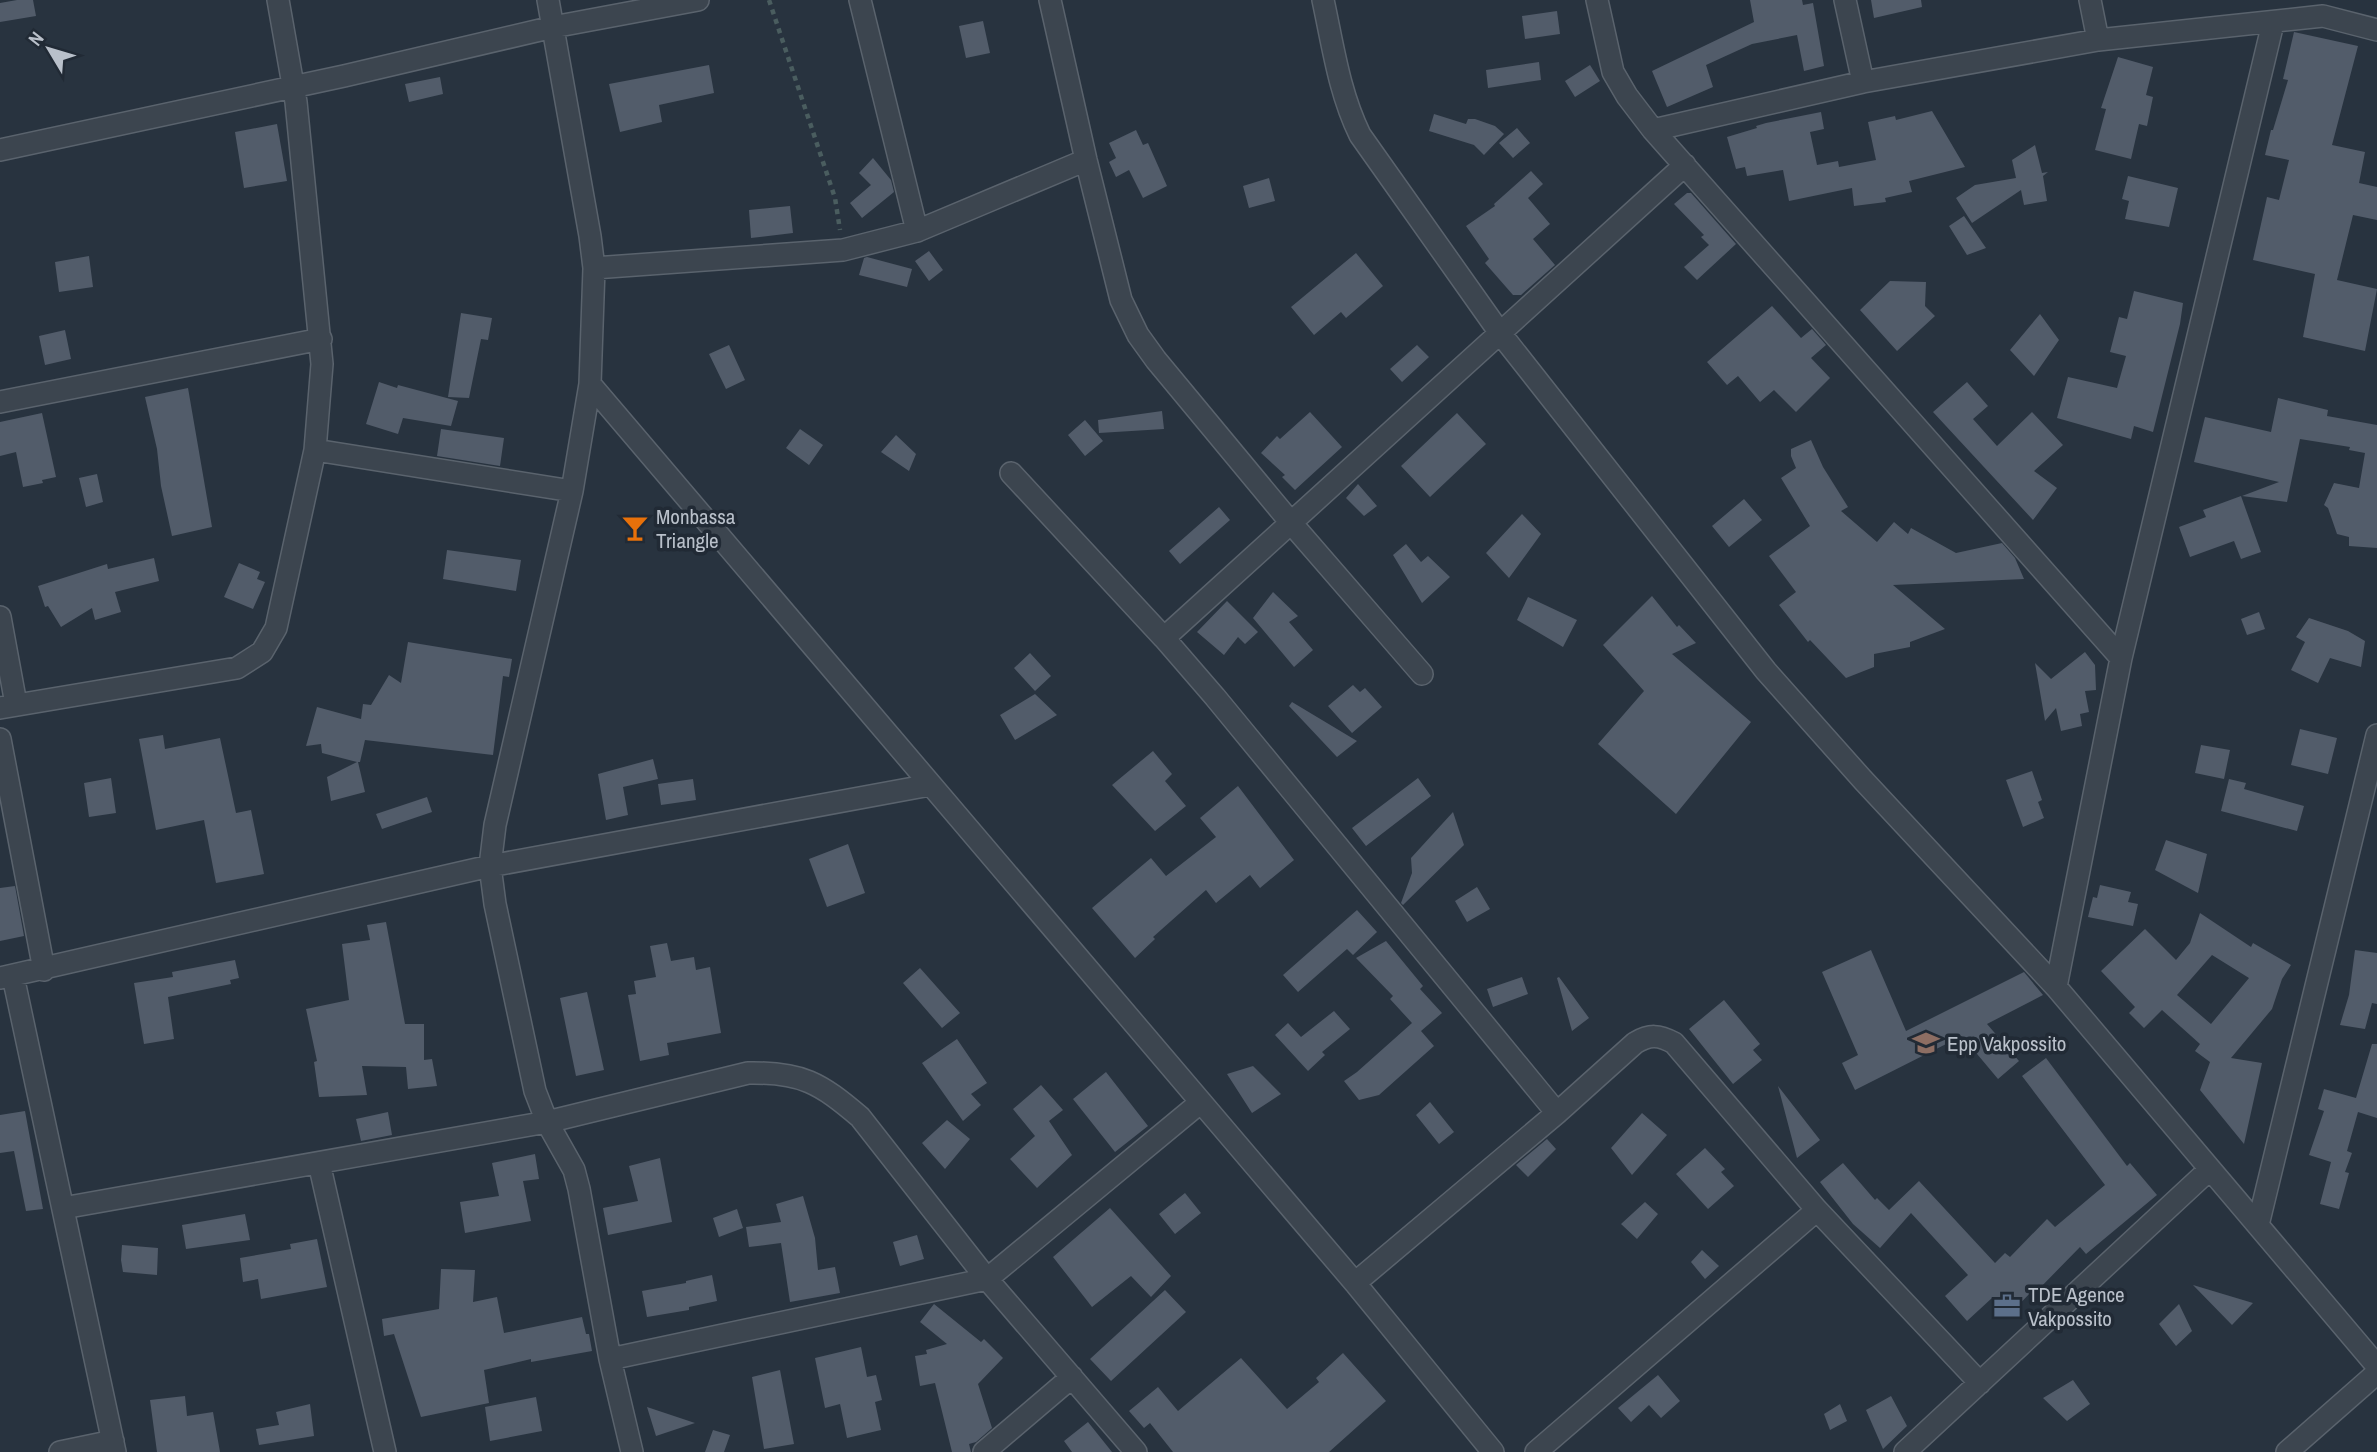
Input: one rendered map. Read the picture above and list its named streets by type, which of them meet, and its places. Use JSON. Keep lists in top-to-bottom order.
{
  "places": {
    "bar": ["Monbassa Triangle"],
    "school or university": ["Epp Vakpossito"],
    "office": ["TDE Agence Vakpossito"]
  },
  "north": "top left"
}
